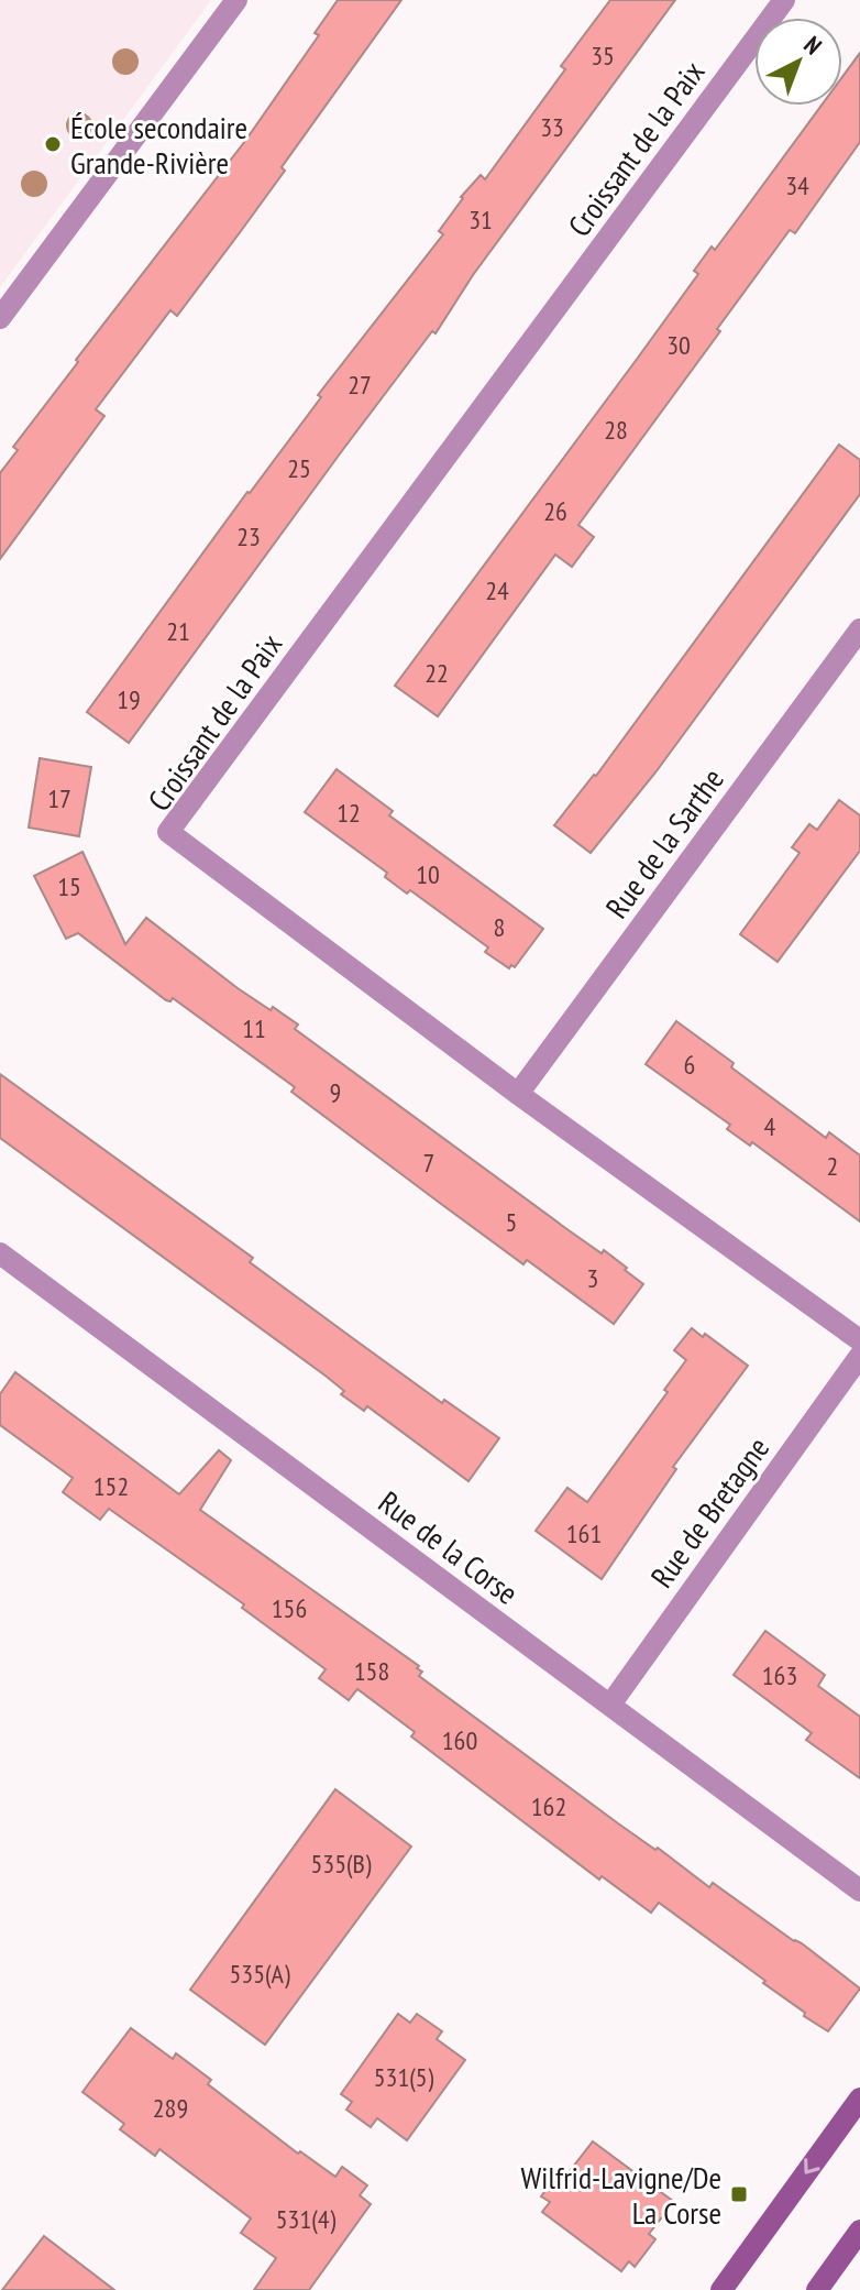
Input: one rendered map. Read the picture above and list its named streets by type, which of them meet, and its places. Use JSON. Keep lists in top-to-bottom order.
{
  "streets": {
    "street": [
      "Croissant de la Paix",
      "Rue de la Sarthe",
      "Rue de Bretagne",
      "Rue de la Corse"
    ]
  },
  "crossings": [
    ["Croissant de la Paix", "Rue de la Sarthe"],
    ["Rue de Bretagne", "Rue de la Corse"]
  ],
  "places": {
    "other": ["École secondaire Grande-Rivière"],
    "transit": ["Wilfrid-Lavigne/De La Corse"]
  },
  "house_numbers": [
    "35",
    "33",
    "34",
    "31",
    "30",
    "27",
    "28",
    "25",
    "26",
    "23",
    "24",
    "21",
    "22",
    "19",
    "17",
    "12",
    "10",
    "15",
    "8",
    "11",
    "6",
    "9",
    "4",
    "7",
    "2",
    "5",
    "3",
    "152",
    "161",
    "156",
    "158",
    "163",
    "160",
    "162",
    "535(B)",
    "535(A)",
    "531(5)",
    "289",
    "531(4)"
  ],
  "north": "top right"
}
